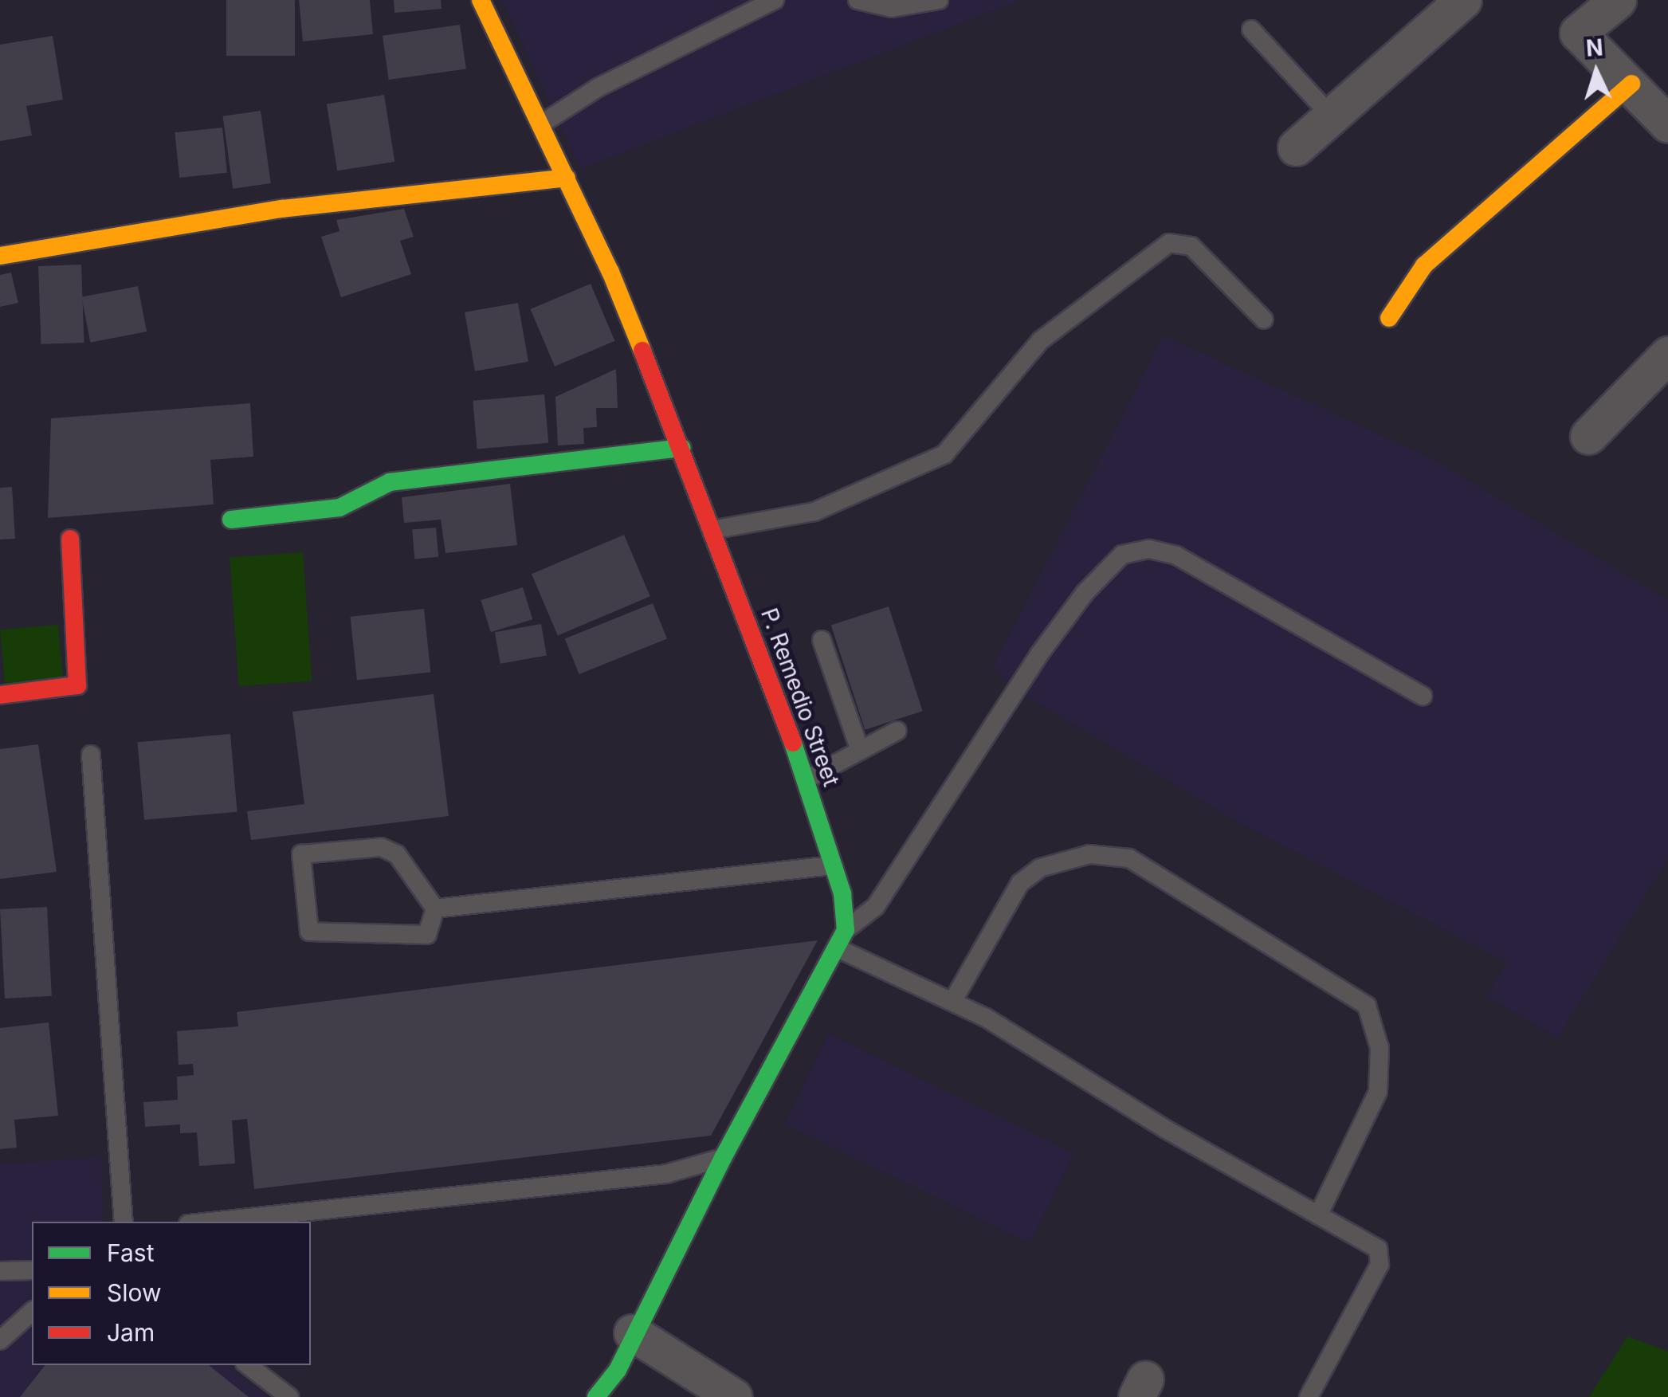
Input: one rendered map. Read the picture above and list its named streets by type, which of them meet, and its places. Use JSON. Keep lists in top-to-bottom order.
{
  "streets": {
    "street": ["P. Remedio Street"]
  },
  "legend": ["Fast", "Slow", "Jam"],
  "north": "top"
}
